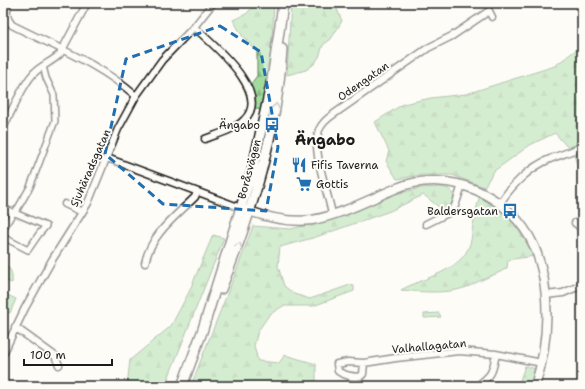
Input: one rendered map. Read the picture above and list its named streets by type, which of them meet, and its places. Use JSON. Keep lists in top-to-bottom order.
{
  "streets": {
    "main road": ["Boråsvägen"],
    "street": ["Odengatan", "Sjuhäradsgatan", "Valhallagatan"]
  },
  "districts": ["Ängabo"],
  "places": {
    "bus stop": ["Ängabo", "Baldersgatan"],
    "restaurant": ["Fifis Taverna"],
    "supermarket": ["Gottis"]
  },
  "scale_bar": "100 m"
}
